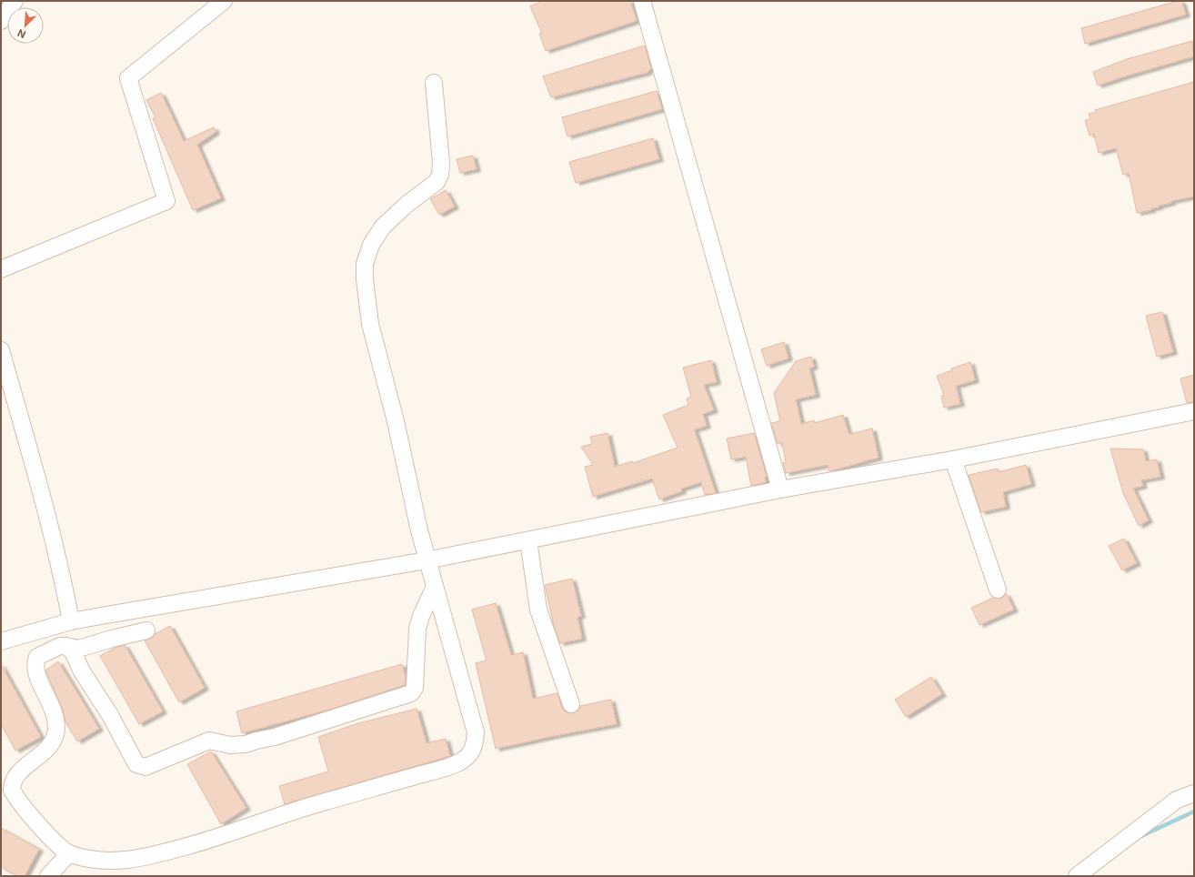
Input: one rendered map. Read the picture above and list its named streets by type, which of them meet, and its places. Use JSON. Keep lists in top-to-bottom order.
{
  "north": "bottom left"
}
